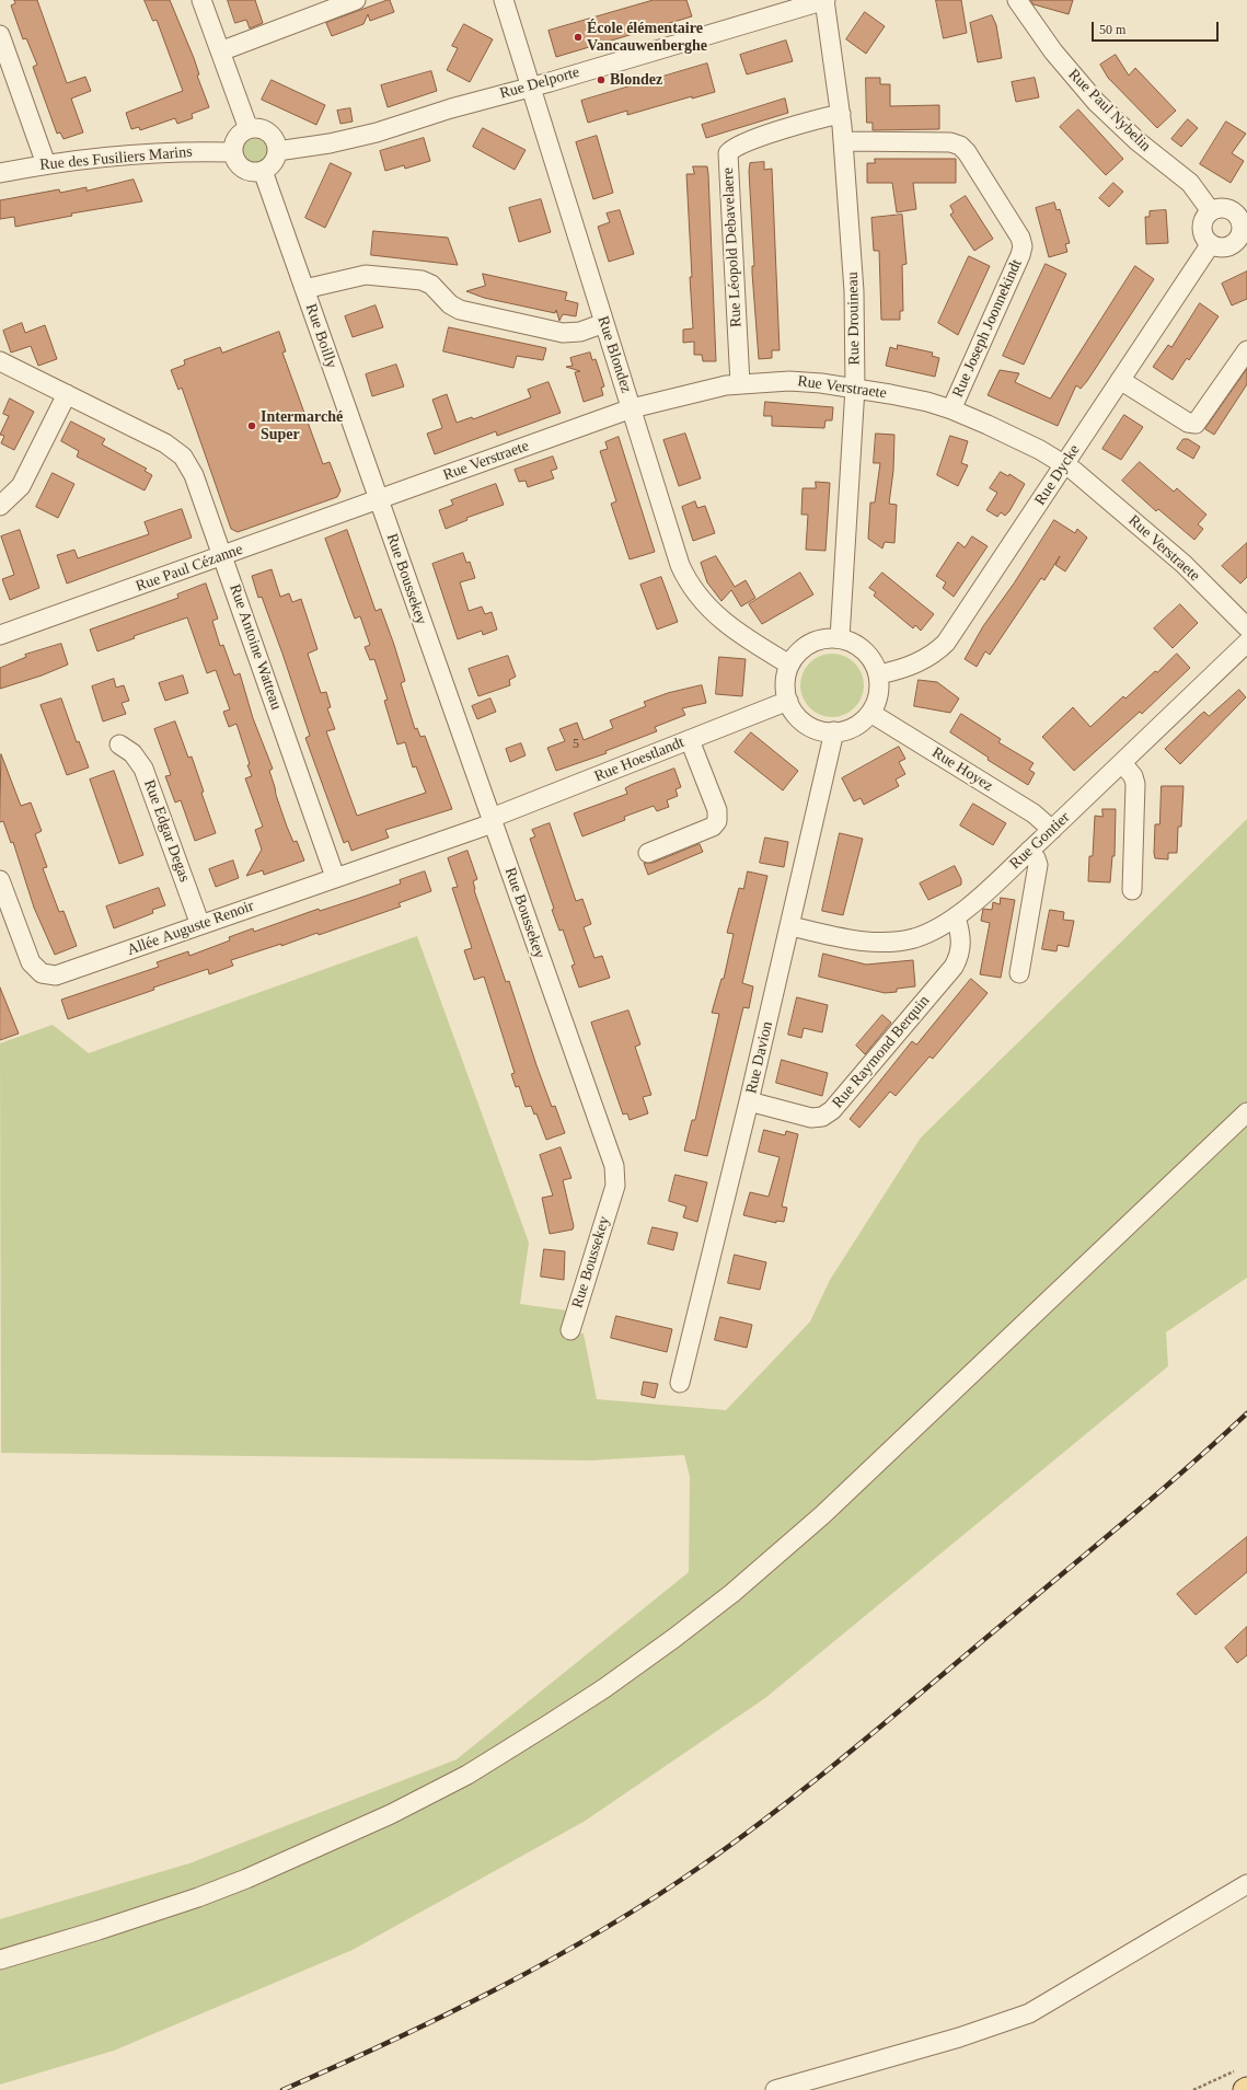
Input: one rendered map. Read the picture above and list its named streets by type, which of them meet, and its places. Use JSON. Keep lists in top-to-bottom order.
{
  "streets": {
    "street": [
      "Rue Delporte",
      "Rue Paul Nybelin",
      "Rue des Fusiliers Marins",
      "Rue Léopold Debavelaere",
      "Rue Drouineau",
      "Rue Joseph Joonnekindt",
      "Rue Boilly",
      "Rue Blondez",
      "Rue Verstraete",
      "Rue Dycke",
      "Rue Paul Cézanne",
      "Rue Boussekey",
      "Rue Antoine Watteau",
      "Rue Hoestlandt",
      "Rue Hoyez",
      "Rue Edgar Degas",
      "Rue Gontier",
      "Allée Auguste Renoir",
      "Rue Raymond Berquin",
      "Rue Davion"
    ]
  },
  "crossings": [
    ["Rue Delporte", "Rue des Fusiliers Marins"],
    ["Rue Delporte", "Rue Drouineau"],
    ["Rue Delporte", "Rue Boilly"],
    ["Rue Delporte", "Rue Blondez"],
    ["Rue Paul Nybelin", "Rue Dycke"],
    ["Rue des Fusiliers Marins", "Rue Boilly"],
    ["Rue Léopold Debavelaere", "Rue Drouineau"],
    ["Rue Léopold Debavelaere", "Rue Verstraete"],
    ["Rue Drouineau", "Rue Joseph Joonnekindt"],
    ["Rue Drouineau", "Rue Blondez"],
    ["Rue Drouineau", "Rue Verstraete"],
    ["Rue Drouineau", "Rue Dycke"],
    ["Rue Drouineau", "Rue Hoestlandt"],
    ["Rue Drouineau", "Rue Hoyez"],
    ["Rue Drouineau", "Rue Davion"],
    ["Rue Joseph Joonnekindt", "Rue Verstraete"],
    ["Rue Boilly", "Rue Verstraete"],
    ["Rue Boilly", "Rue Paul Cézanne"],
    ["Rue Boilly", "Rue Boussekey"],
    ["Rue Blondez", "Rue Verstraete"],
    ["Rue Blondez", "Rue Dycke"],
    ["Rue Blondez", "Rue Hoestlandt"],
    ["Rue Blondez", "Rue Hoyez"],
    ["Rue Blondez", "Rue Davion"],
    ["Rue Verstraete", "Rue Dycke"],
    ["Rue Verstraete", "Rue Paul Cézanne"],
    ["Rue Verstraete", "Rue Boussekey"],
    ["Rue Dycke", "Rue Hoestlandt"],
    ["Rue Dycke", "Rue Hoyez"],
    ["Rue Dycke", "Rue Davion"],
    ["Rue Paul Cézanne", "Rue Boussekey"],
    ["Rue Paul Cézanne", "Rue Antoine Watteau"],
    ["Rue Boussekey", "Rue Hoestlandt"],
    ["Rue Antoine Watteau", "Allée Auguste Renoir"],
    ["Rue Hoestlandt", "Rue Hoyez"],
    ["Rue Hoestlandt", "Rue Davion"],
    ["Rue Hoyez", "Rue Gontier"],
    ["Rue Hoyez", "Rue Davion"],
    ["Rue Edgar Degas", "Allée Auguste Renoir"],
    ["Rue Gontier", "Rue Raymond Berquin"],
    ["Rue Gontier", "Rue Davion"],
    ["Rue Raymond Berquin", "Rue Davion"]
  ],
  "places": ["École élémentaire Vancauwenberghe", "Blondez", "Intermarché Super"],
  "house_numbers": ["5"],
  "scale_bar": "50 m"
}
